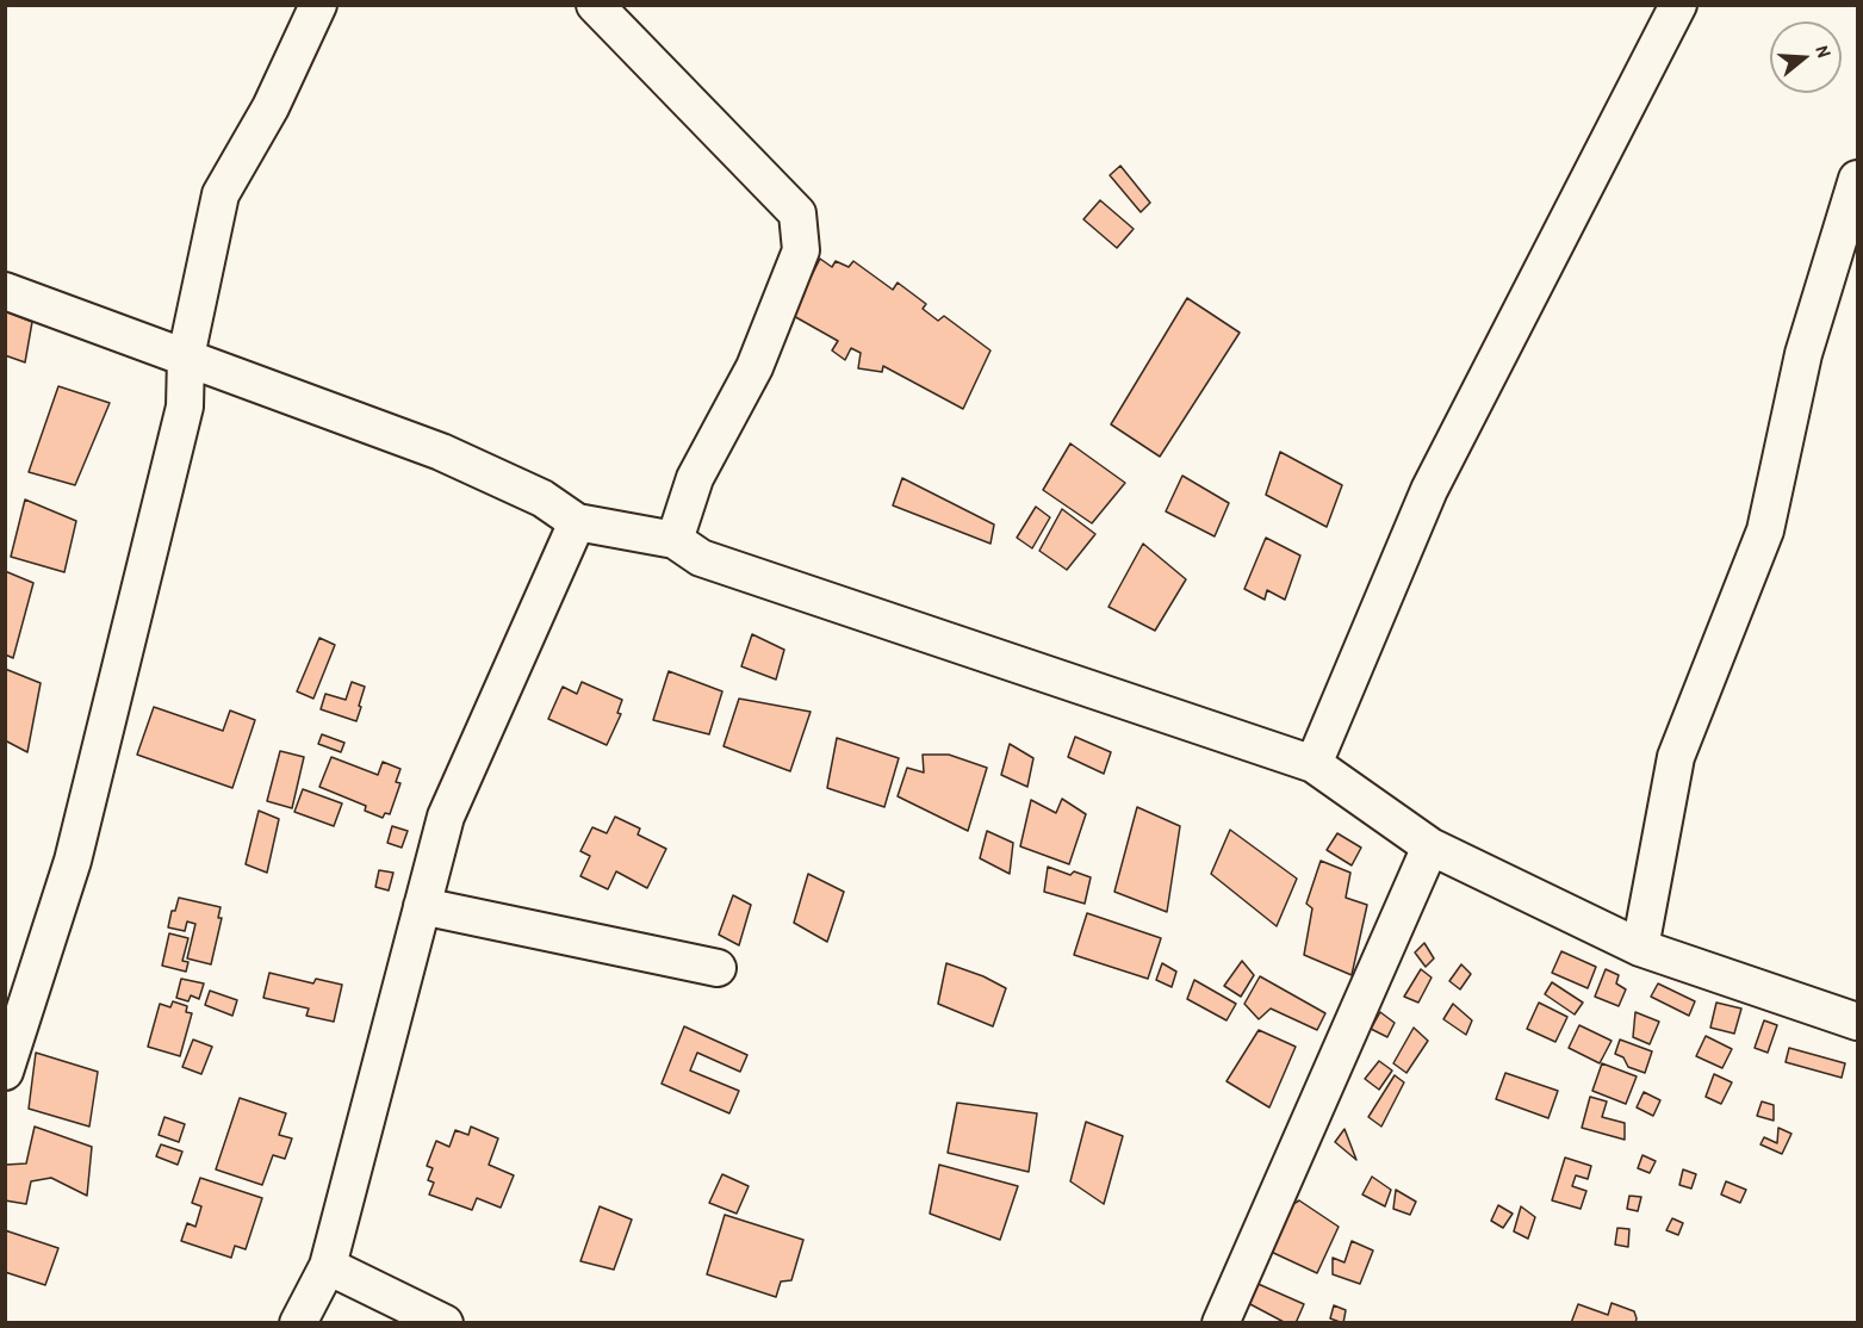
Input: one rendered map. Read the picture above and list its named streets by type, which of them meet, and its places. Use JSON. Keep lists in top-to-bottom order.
{
  "north": "right"
}
